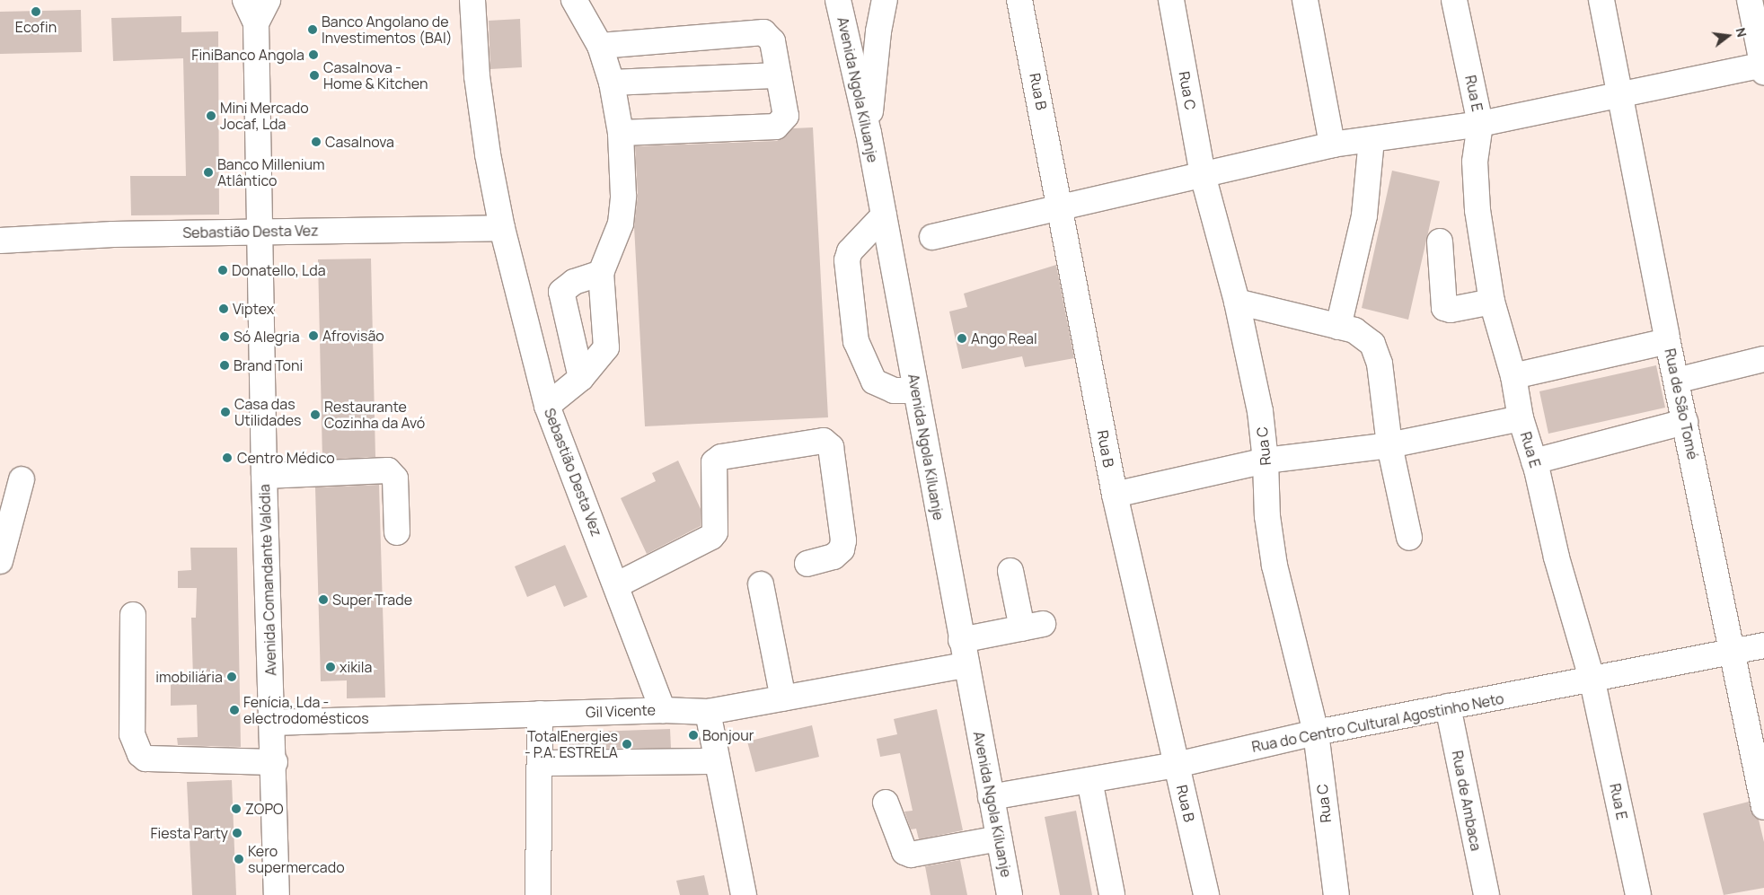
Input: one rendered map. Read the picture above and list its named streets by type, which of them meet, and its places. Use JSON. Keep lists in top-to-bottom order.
{
  "streets": {
    "street": [
      "Avenida Ngola Kiluanje",
      "Rua C",
      "Rua B",
      "Rua E",
      "Sebastião Desta Vez",
      "Rua de São Tomé",
      "Avenida Comandante Valódia",
      "Gil Vicente",
      "Rua do Centro Cultural Agostinho Neto",
      "Rua de Ambaca"
    ]
  },
  "crossings": [
    ["Avenida Ngola Kiluanje", "Gil Vicente"],
    ["Avenida Ngola Kiluanje", "Rua do Centro Cultural Agostinho Neto"],
    ["Rua C", "Rua do Centro Cultural Agostinho Neto"],
    ["Rua B", "Rua do Centro Cultural Agostinho Neto"],
    ["Rua E", "Rua do Centro Cultural Agostinho Neto"],
    ["Sebastião Desta Vez", "Avenida Comandante Valódia"],
    ["Sebastião Desta Vez", "Gil Vicente"],
    ["Rua de São Tomé", "Rua do Centro Cultural Agostinho Neto"],
    ["Avenida Comandante Valódia", "Gil Vicente"],
    ["Rua do Centro Cultural Agostinho Neto", "Rua de Ambaca"]
  ],
  "places": [
    "Ecofin",
    "Banco Angolano de Investimentos (BAI)",
    "FiniBanco Angola",
    "Casa|nova - Home & Kitchen",
    "Mini Mercado Jocaf, Lda",
    "Casa|nova",
    "Banco Millenium Atlântico",
    "Donatello, Lda",
    "Viptex",
    "Afrovisão",
    "Só Alegria",
    "Ango Real",
    "Brand Toni",
    "Casa das Utilidades",
    "Restaurante Cozinha da Avó",
    "Centro Médico",
    "Super Trade",
    "xikila",
    "imobiliária",
    "Fenícia, Lda - electrodomésticos",
    "Bonjour",
    "TotalEnergies - P.A. ESTRELA",
    "ZOPO",
    "Fiesta Party",
    "Kero supermercado"
  ],
  "north": "right"
}
